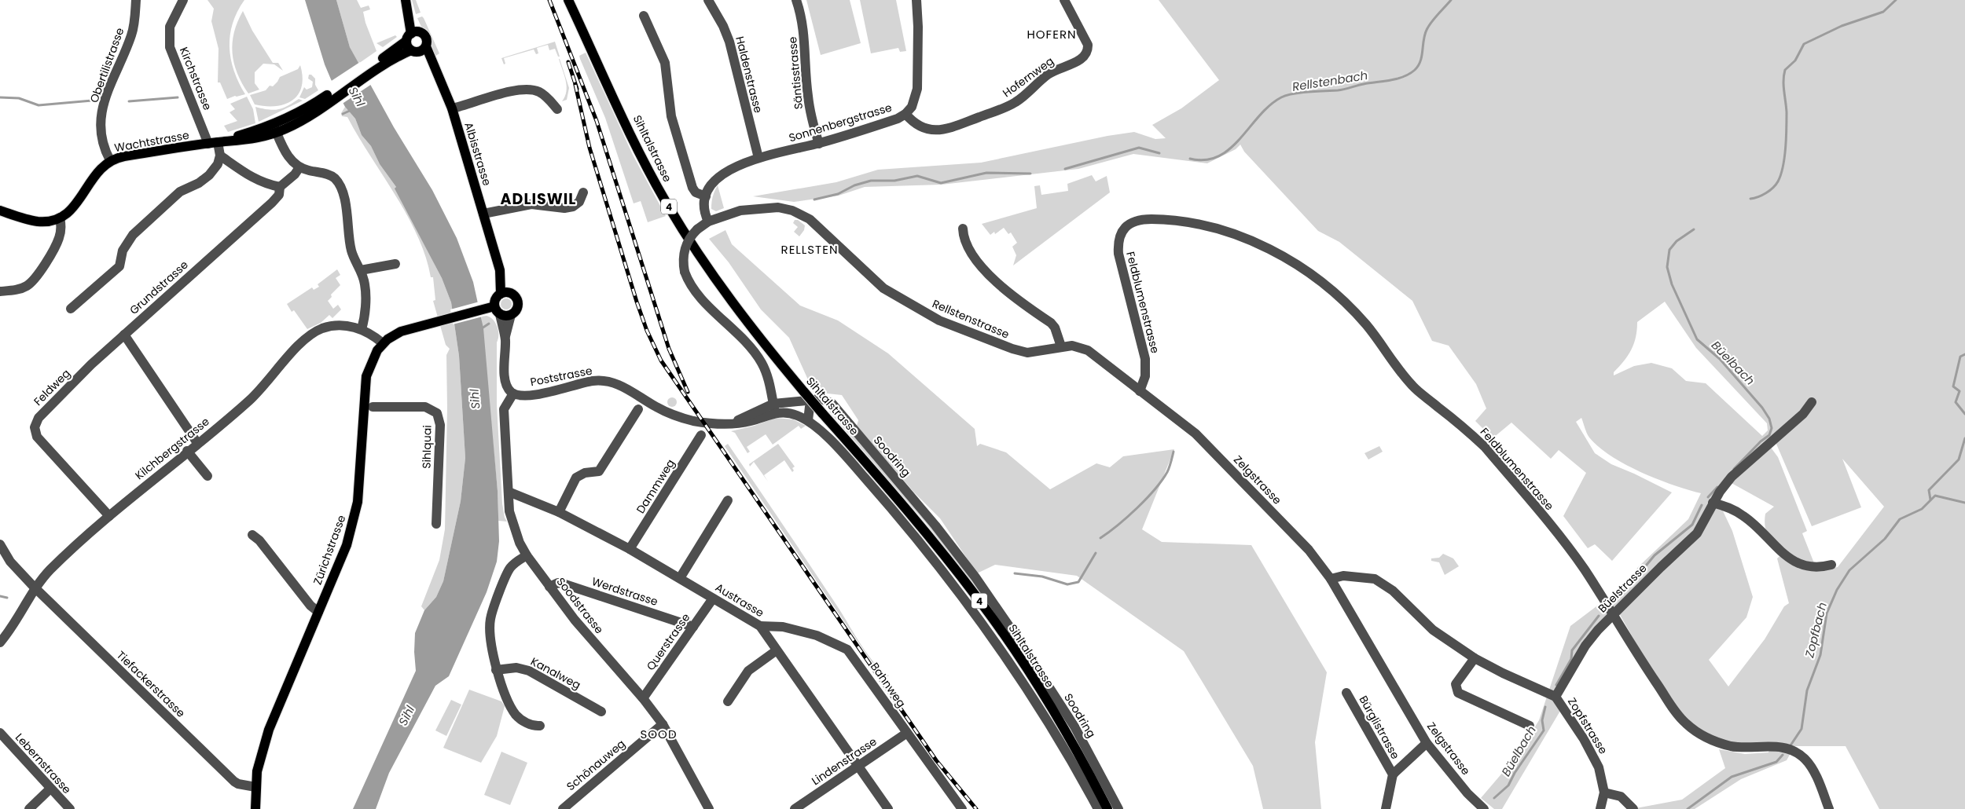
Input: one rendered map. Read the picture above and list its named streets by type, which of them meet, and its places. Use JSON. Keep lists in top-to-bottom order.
{
  "streets": {
    "main road": [
      "Wachtstrasse",
      "Sihltalstrasse",
      "Albisstrasse",
      "4",
      "Zürichstrasse"
    ],
    "street": [
      "Obertilistrasse",
      "Säntisstrasse",
      "Haldenstrasse",
      "Hofernweg",
      "Kirchstrasse",
      "Sonnenbergstrasse",
      "Grundstrasse",
      "Feldblumenstrasse",
      "Rellstenstrasse",
      "Poststrasse",
      "Feldweg",
      "Sihlquai",
      "Kilchbergstrasse",
      "Soodring",
      "Zelgstrasse",
      "Dammweg",
      "Büelstrasse",
      "Werdstrasse",
      "Austrasse",
      "Soodstrasse",
      "Querstrasse",
      "Kanalweg",
      "Tiefackerstrasse",
      "Bahnweg",
      "Zopfstrasse",
      "Bürglistrasse",
      "Lindenstrasse",
      "Lebernstrasse",
      "Schönauweg"
    ]
  },
  "crossings": [
    ["Obertilistrasse", "Wachtstrasse"],
    ["Säntisstrasse", "Sonnenbergstrasse"],
    ["Haldenstrasse", "Sonnenbergstrasse"],
    ["Hofernweg", "Sonnenbergstrasse"],
    ["Kirchstrasse", "Wachtstrasse"],
    ["Albisstrasse", "Zürichstrasse"],
    ["Grundstrasse", "Feldweg"],
    ["Feldblumenstrasse", "Zelgstrasse"],
    ["Feldblumenstrasse", "Büelstrasse"],
    ["Rellstenstrasse", "Poststrasse"],
    ["Rellstenstrasse", "Zelgstrasse"],
    ["Poststrasse", "Soodring"],
    ["Poststrasse", "Soodstrasse"],
    ["Feldweg", "Kilchbergstrasse"],
    ["Kilchbergstrasse", "Zürichstrasse"],
    ["Kilchbergstrasse", "Tiefackerstrasse"],
    ["Zelgstrasse", "Zopfstrasse"],
    ["Zelgstrasse", "Bürglistrasse"],
    ["Dammweg", "Austrasse"],
    ["Zürichstrasse", "Tiefackerstrasse"],
    ["Büelstrasse", "Zopfstrasse"],
    ["Werdstrasse", "Soodstrasse"],
    ["Werdstrasse", "Querstrasse"],
    ["Austrasse", "Soodstrasse"],
    ["Austrasse", "Querstrasse"],
    ["Austrasse", "Bahnweg"],
    ["Austrasse", "Lindenstrasse"],
    ["Soodstrasse", "Querstrasse"],
    ["Soodstrasse", "Schönauweg"],
    ["Bahnweg", "Lindenstrasse"]
  ],
  "districts": [
    "HOFERN",
    "ADLISWIL",
    "RELLSTEN",
    "SOOD"
  ],
  "water": [
    "Rellstenbach",
    "Sihl",
    "Büelbach",
    "Zopfbach"
  ]
}
